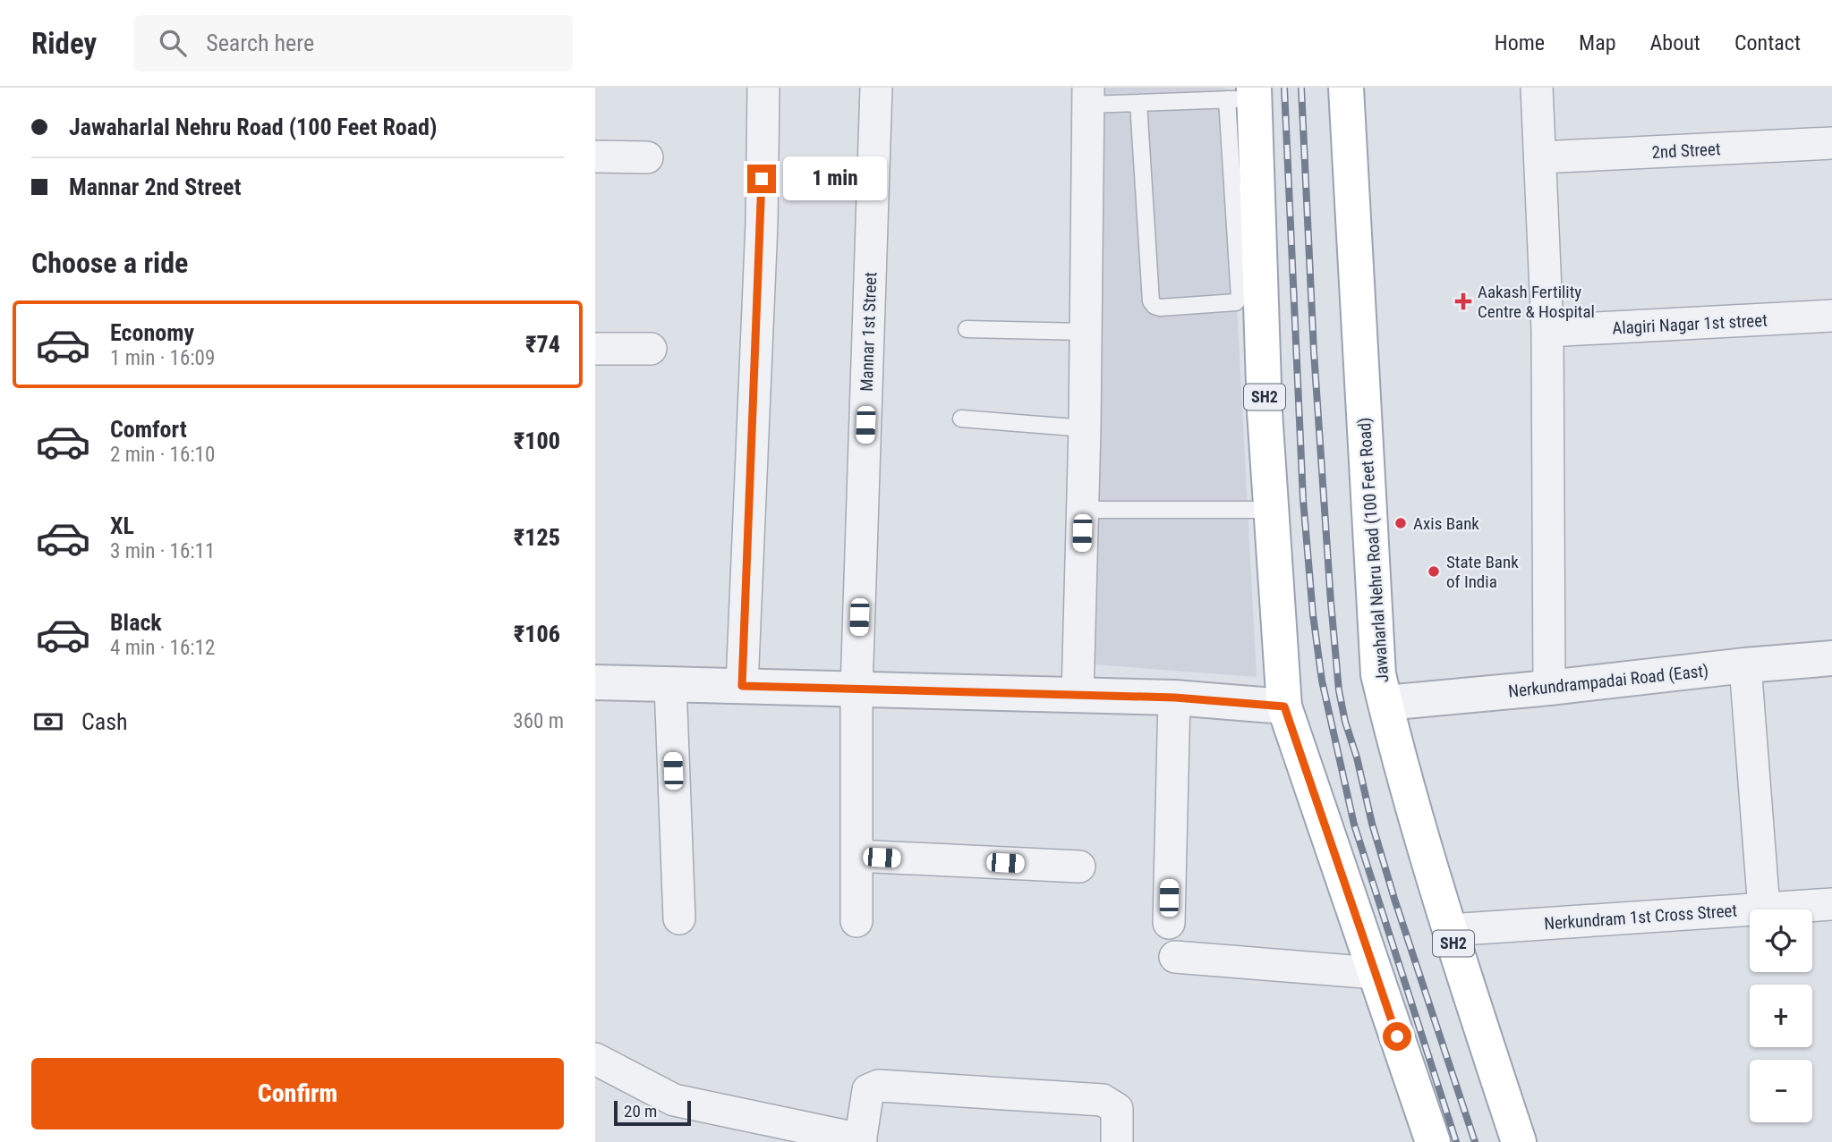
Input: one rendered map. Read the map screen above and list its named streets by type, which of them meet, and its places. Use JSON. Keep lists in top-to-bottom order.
{
  "streets": {
    "main road": ["SH2", "Jawaharlal Nehru Road (100 Feet Road)"],
    "street": [
      "2nd Street",
      "Alagiri Nagar 1st street",
      "Mannar 1st Street",
      "Nerkundrampadai Road (East)",
      "Nerkundram 1st Cross Street"
    ]
  },
  "crossings": [
    ["Jawaharlal Nehru Road (100 Feet Road)", "Nerkundrampadai Road (East)"],
    ["Jawaharlal Nehru Road (100 Feet Road)", "Nerkundram 1st Cross Street"]
  ],
  "places": {
    "health": ["Aakash Fertility Centre & Hospital"],
    "other": ["Axis Bank", "State Bank of India"]
  },
  "scale_bar": "20 m",
  "page": {
    "header": "Ridey",
    "search": "Search here",
    "nav": [
      "Home",
      "Map",
      "About",
      "Contact"
    ],
    "banner": ["Jawaharlal Nehru Road (100 Feet Road)", "Mannar 2nd Street"],
    "bubble": "1 min",
    "heading": "Choose a ride",
    "list": [
      {
        "name": "Economy",
        "note": "1 min · 16:09",
        "value": "₹74"
      },
      {
        "name": "Comfort",
        "note": "2 min · 16:10",
        "value": "₹100"
      },
      {
        "name": "XL",
        "note": "3 min · 16:11",
        "value": "₹125"
      },
      {
        "name": "Black",
        "note": "4 min · 16:12",
        "value": "₹106"
      }
    ],
    "pay": ["Cash", "360 m"],
    "map_buttons": ["+", "−"],
    "buttons": "Confirm",
    "scale": "20 m"
  }
}
